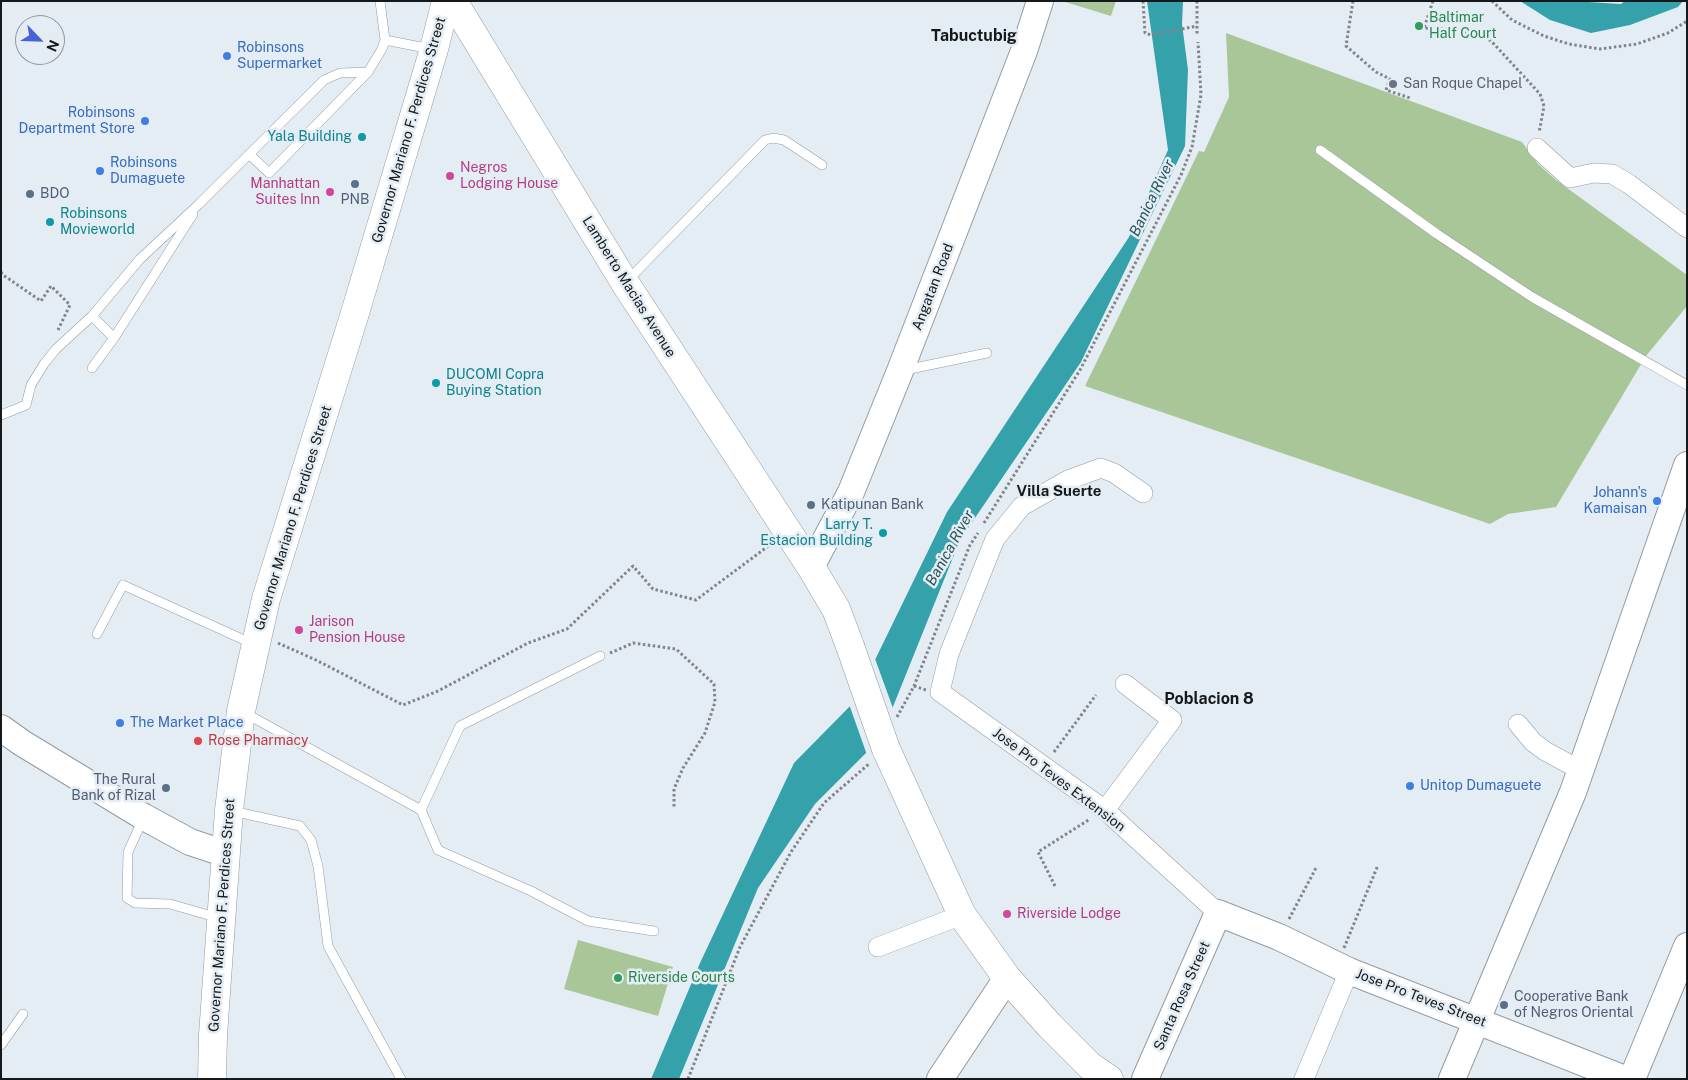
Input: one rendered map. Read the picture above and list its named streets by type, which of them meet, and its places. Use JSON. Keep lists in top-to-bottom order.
{
  "streets": {
    "main road": ["Governor Mariano F. Perdices Street", "Lamberto Macias Avenue"],
    "street": [
      "Angatan Road",
      "Jose Pro Teves Extension",
      "Santa Rosa Street",
      "Jose Pro Teves Street"
    ]
  },
  "crossings": [
    ["Lamberto Macias Avenue", "Angatan Road"],
    ["Jose Pro Teves Extension", "Santa Rosa Street"],
    ["Jose Pro Teves Extension", "Jose Pro Teves Street"],
    ["Santa Rosa Street", "Jose Pro Teves Street"]
  ],
  "districts": ["Tabuctubig", "Villa Suerte", "Poblacion 8"],
  "water": ["Banica River"],
  "places": [
    "Baltimar Half Court",
    "Robinsons Supermarket",
    "San Roque Chapel",
    "Robinsons Department Store",
    "Yala Building",
    "Robinsons Dumaguete",
    "Negros Lodging House",
    "PNB",
    "Manhattan Suites Inn",
    "BDO",
    "Robinsons Movieworld",
    "DUCOMI Copra Buying Station",
    "Johann's Kamaisan",
    "Katipunan Bank",
    "Larry T. Estacion Building",
    "Jarison Pension House",
    "The Market Place",
    "Rose Pharmacy",
    "Unitop Dumaguete",
    "The Rural Bank of Rizal",
    "Riverside Lodge",
    "Riverside Courts",
    "Cooperative Bank of Negros Oriental"
  ],
  "north": "bottom right"
}
